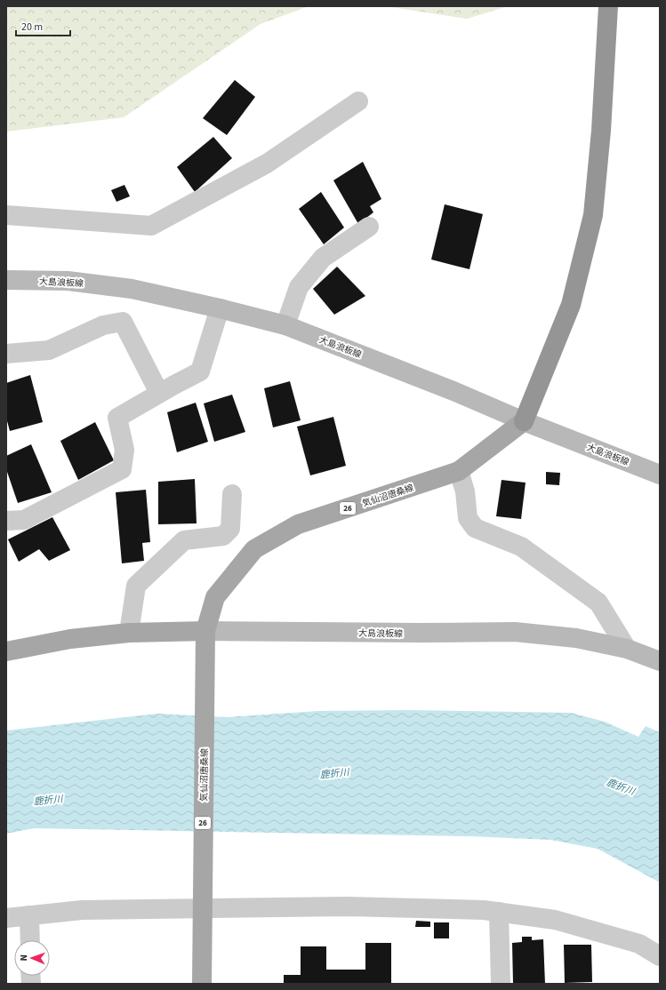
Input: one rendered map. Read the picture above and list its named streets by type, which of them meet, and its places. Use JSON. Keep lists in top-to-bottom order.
{
  "streets": {
    "main road": ["大島浪板線", "気仙沼唐桑線", "26"]
  },
  "crossings": [
    ["大島浪板線", "気仙沼唐桑線"]
  ],
  "water": ["鹿折川"],
  "scale_bar": "20 m",
  "north": "left"
}
